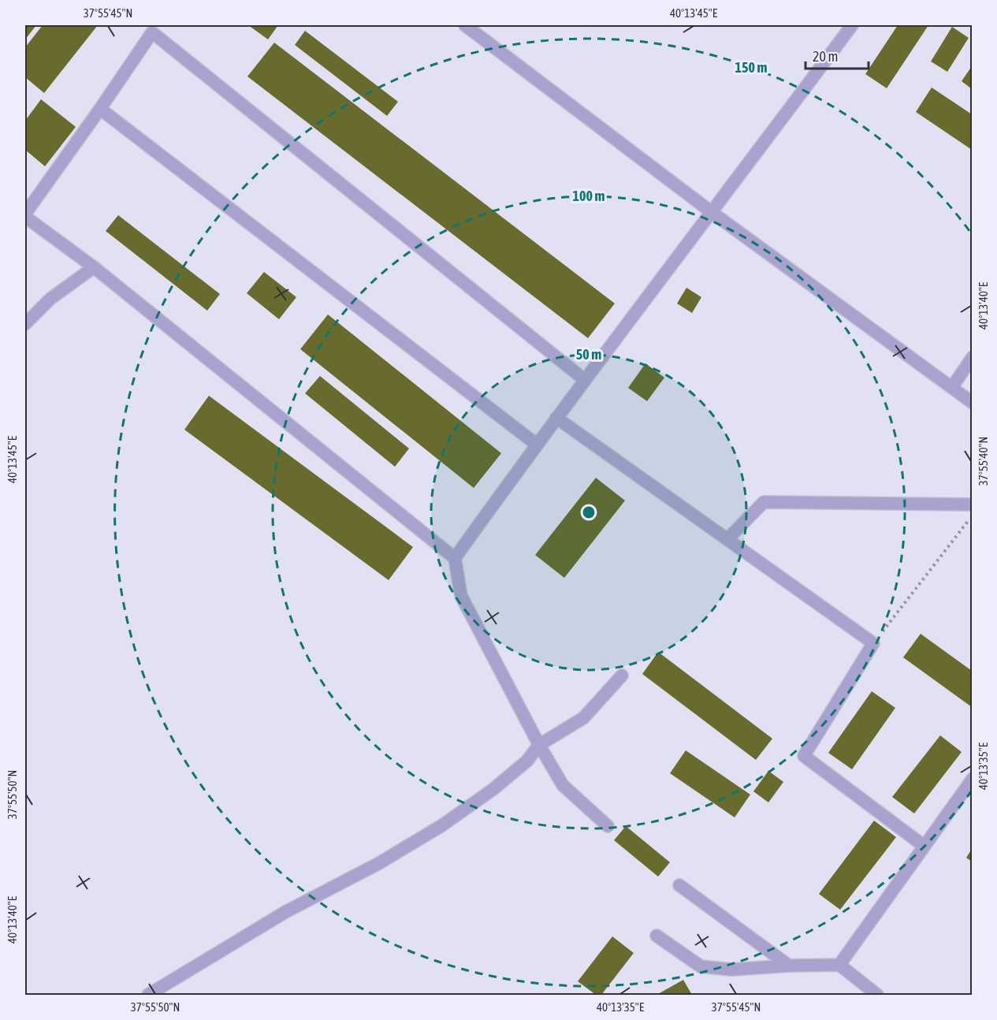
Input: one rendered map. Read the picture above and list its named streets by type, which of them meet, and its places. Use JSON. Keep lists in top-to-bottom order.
{
  "scale_bar": "20 m",
  "coordinates": [
    "37°55'45\"N",
    "40°13'45\"E",
    "40°13'40\"E",
    "37°55'40\"N",
    "40°13'35\"E",
    "37°55'50\"N"
  ],
  "rings": ["150 m", "100 m", "50 m"]
}
